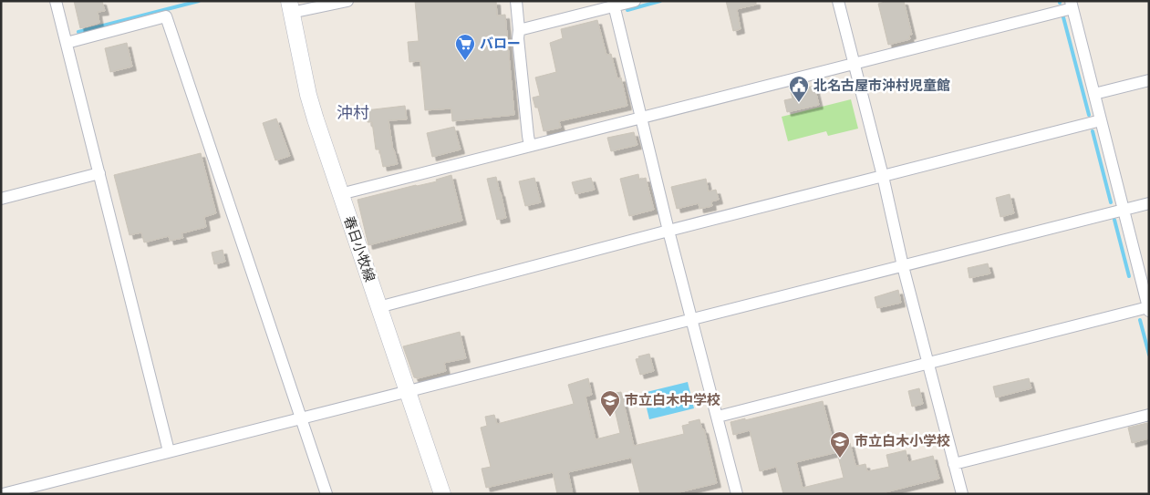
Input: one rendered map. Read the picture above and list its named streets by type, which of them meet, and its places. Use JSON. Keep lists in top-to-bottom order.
{
  "streets": {
    "main road": ["春日小牧線"]
  },
  "districts": ["沖村"],
  "places": {
    "supermarket": ["バロー"],
    "public building": ["北名古屋市沖村児童館"],
    "school or university": ["市立白木中学校", "市立白木小学校"]
  }
}
